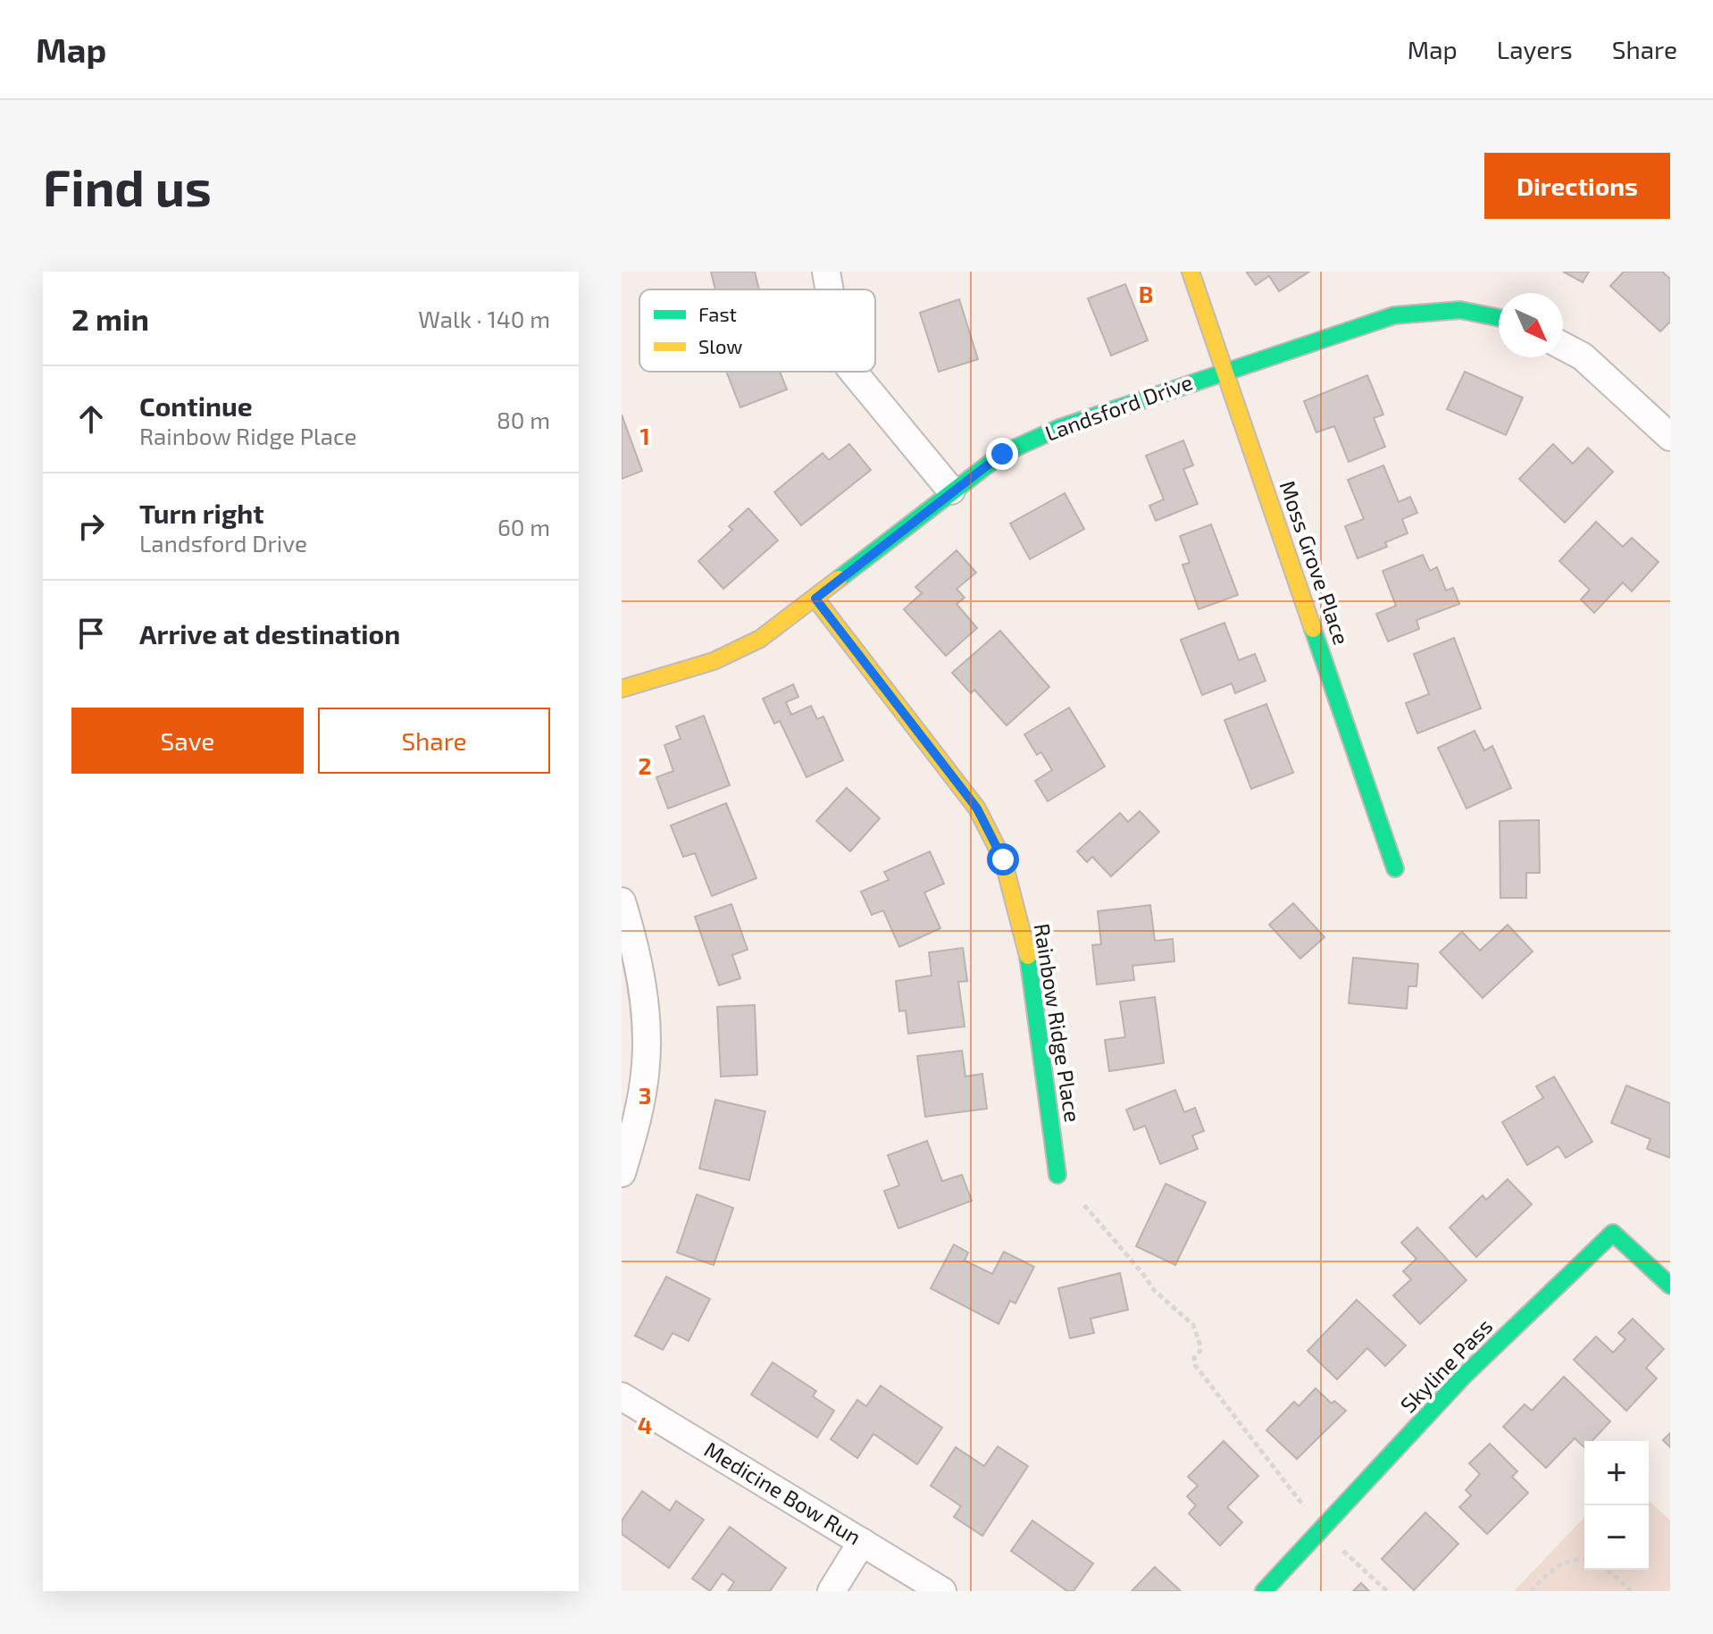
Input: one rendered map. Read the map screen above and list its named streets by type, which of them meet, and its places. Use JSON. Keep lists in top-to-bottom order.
{
  "streets": {
    "street": [
      "Landsford Drive",
      "Moss Grove Place",
      "Rainbow Ridge Place",
      "Skyline Pass",
      "Medicine Bow Run"
    ]
  },
  "crossings": [
    ["Landsford Drive", "Moss Grove Place"],
    ["Landsford Drive", "Rainbow Ridge Place"]
  ],
  "legend": ["Fast", "Slow"],
  "north": "bottom right",
  "page": {
    "header": "Map",
    "nav": ["Map", "Layers", "Share"],
    "buttons": [
      "Directions",
      ["Save", "Share"]
    ],
    "title": "Find us",
    "heading": ["2 min", "Walk · 140 m"],
    "list": [
      ["Continue", "Rainbow Ridge Place", "80 m"],
      ["Turn right", "Landsford Drive", "60 m"],
      "Arrive at destination"
    ],
    "map_buttons": ["+", "−"]
  },
  "grid": {
    "columns": ["B"],
    "rows": [
      "1",
      "2",
      "3",
      "4"
    ]
  }
}
